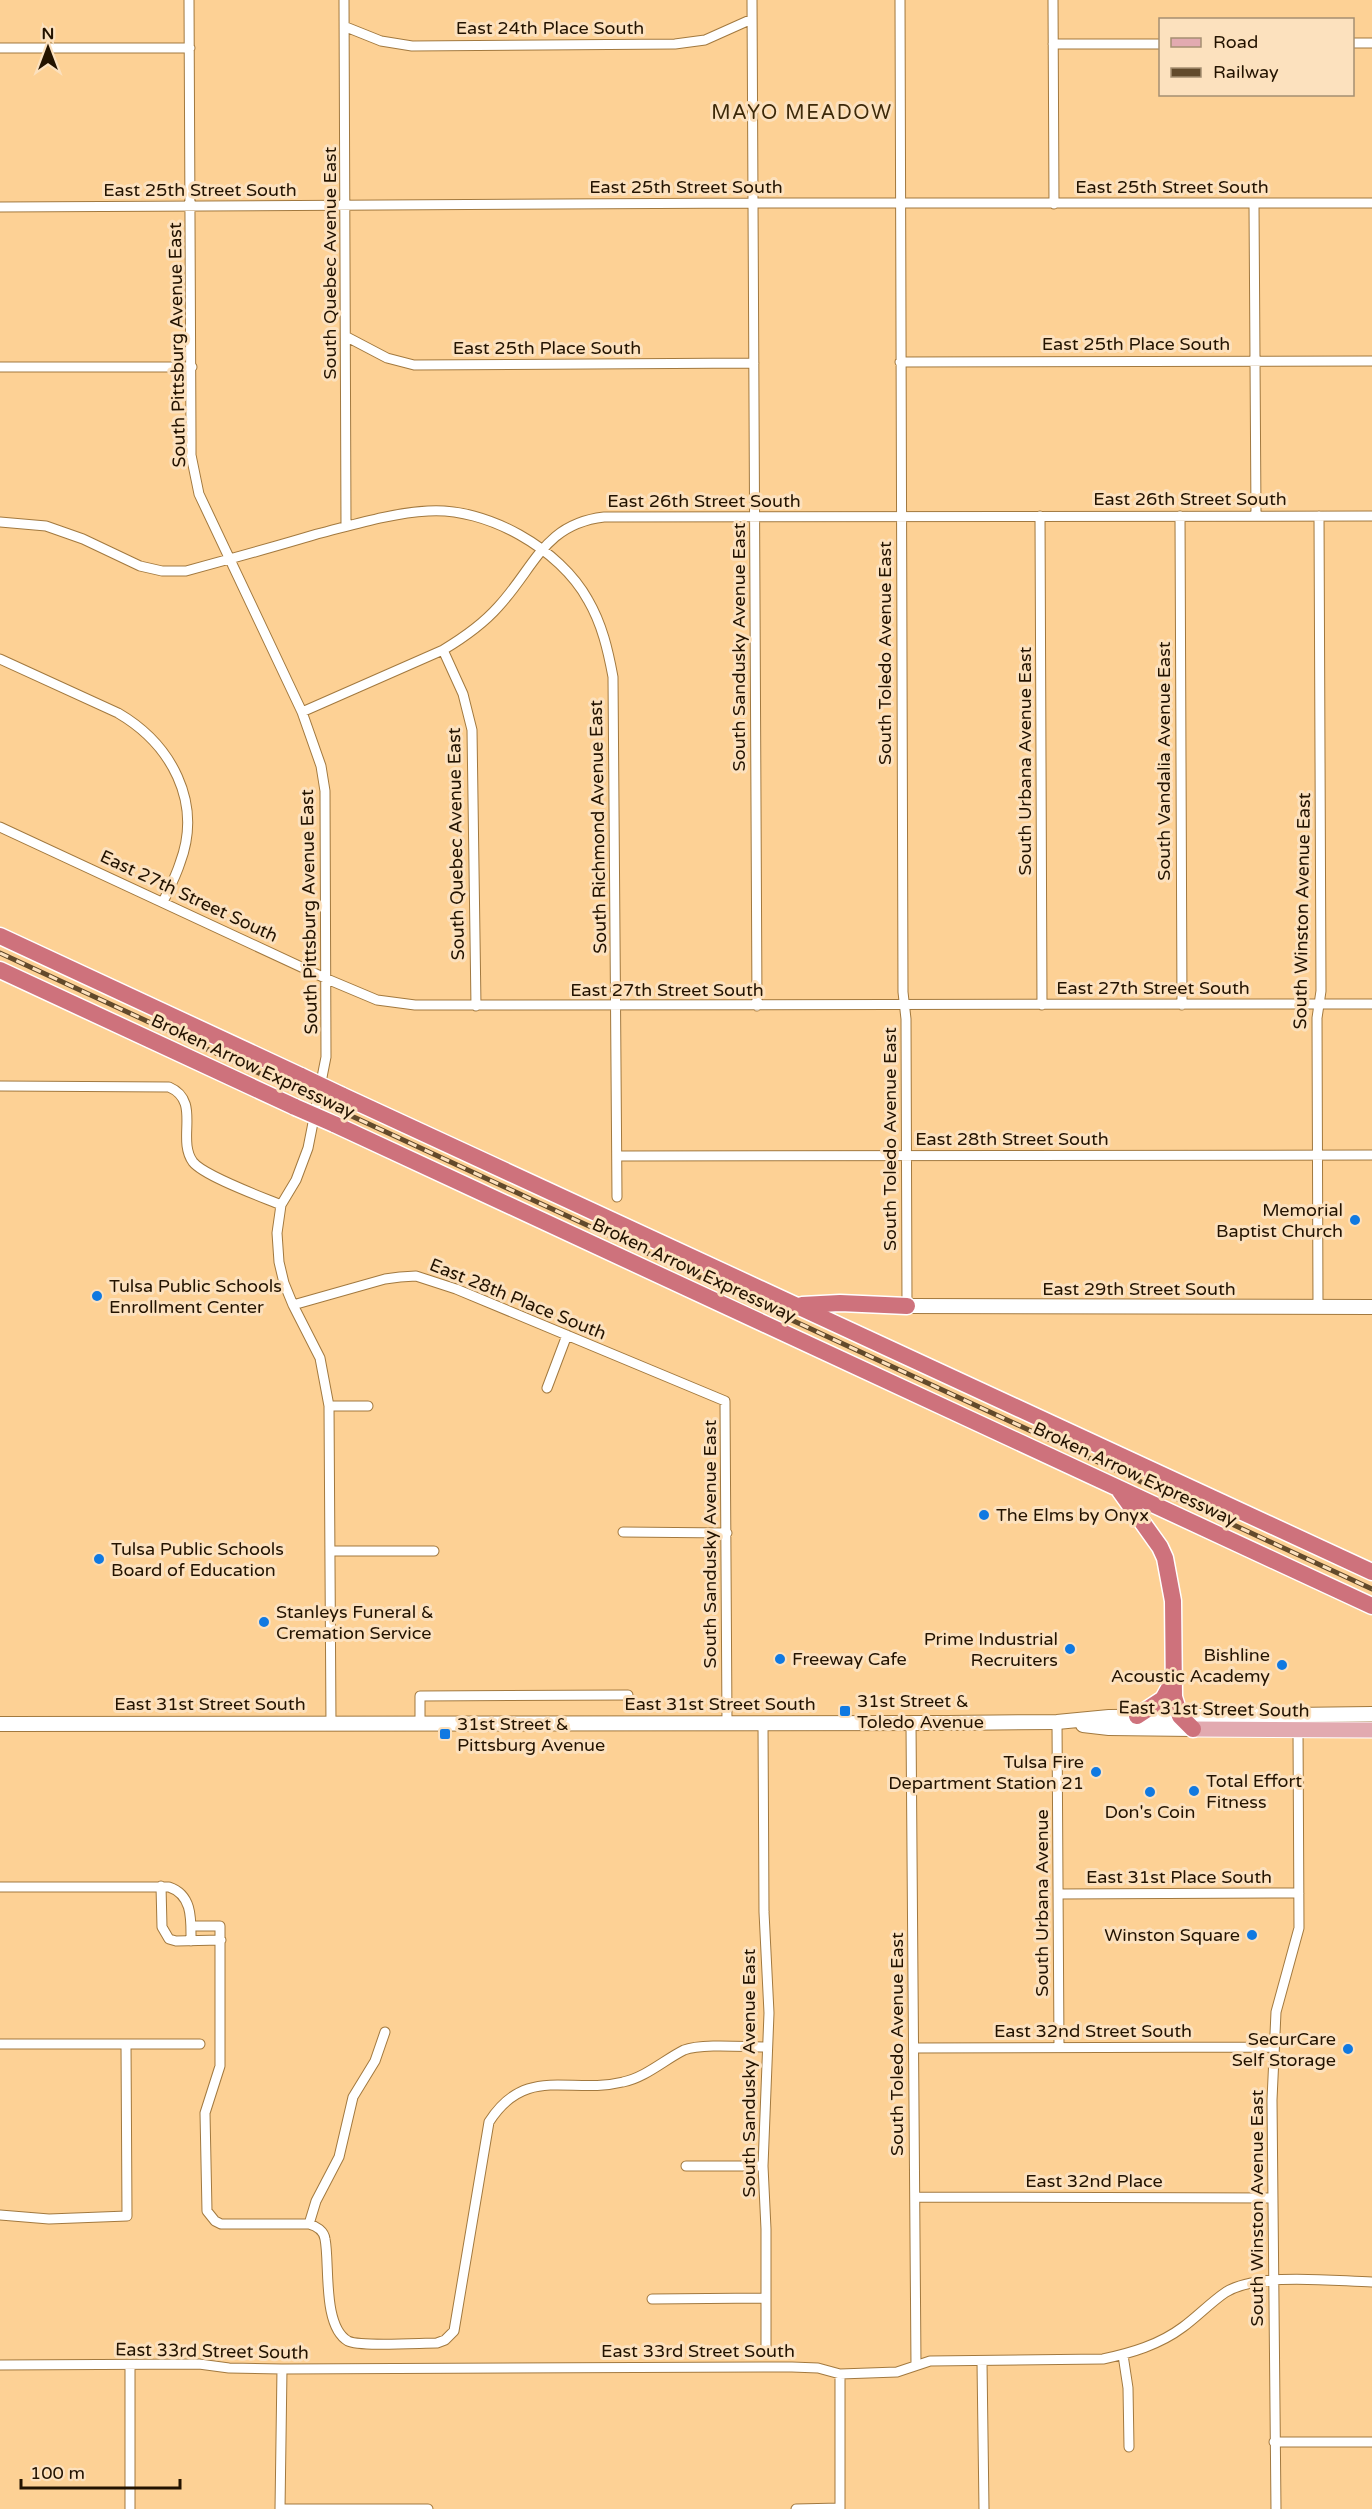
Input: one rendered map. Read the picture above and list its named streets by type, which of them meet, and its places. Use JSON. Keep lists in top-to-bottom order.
{
  "streets": {
    "highway": ["Broken Arrow Expressway"],
    "main road": ["East 29th Street South", "East 31st Street South"],
    "street": [
      "East 24th Place South",
      "East 25th Street South",
      "South Quebec Avenue East",
      "East 25th Place South",
      "South Pittsburg Avenue East",
      "East 26th Street South",
      "South Sandusky Avenue East",
      "South Toledo Avenue East",
      "South Urbana Avenue East",
      "South Vandalia Avenue East",
      "South Richmond Avenue East",
      "East 27th Street South",
      "South Winston Avenue East",
      "East 28th Street South",
      "East 28th Place South",
      "East 31st Place South",
      "South Urbana Avenue",
      "East 32nd Street South",
      "East 32nd Place",
      "East 33rd Street South"
    ]
  },
  "crossings": [
    ["East 24th Place South", "South Quebec Avenue East"],
    ["East 24th Place South", "South Sandusky Avenue East"],
    ["East 25th Street South", "South Quebec Avenue East"],
    ["East 25th Street South", "South Pittsburg Avenue East"],
    ["East 25th Street South", "South Sandusky Avenue East"],
    ["East 25th Street South", "South Toledo Avenue East"],
    ["South Quebec Avenue East", "East 25th Place South"],
    ["South Quebec Avenue East", "East 26th Street South"],
    ["South Quebec Avenue East", "East 27th Street South"],
    ["East 25th Place South", "South Sandusky Avenue East"],
    ["East 25th Place South", "South Toledo Avenue East"],
    ["South Pittsburg Avenue East", "East 26th Street South"],
    ["South Pittsburg Avenue East", "East 27th Street South"],
    ["South Pittsburg Avenue East", "East 28th Place South"],
    ["South Pittsburg Avenue East", "East 31st Street South"],
    ["East 26th Street South", "South Sandusky Avenue East"],
    ["East 26th Street South", "South Toledo Avenue East"],
    ["East 26th Street South", "South Urbana Avenue East"],
    ["East 26th Street South", "South Vandalia Avenue East"],
    ["East 26th Street South", "South Richmond Avenue East"],
    ["East 26th Street South", "South Winston Avenue East"],
    ["South Sandusky Avenue East", "East 27th Street South"],
    ["South Sandusky Avenue East", "East 28th Place South"],
    ["South Sandusky Avenue East", "East 31st Street South"],
    ["South Toledo Avenue East", "East 27th Street South"],
    ["South Toledo Avenue East", "East 28th Street South"],
    ["South Toledo Avenue East", "East 29th Street South"],
    ["South Toledo Avenue East", "East 31st Street South"],
    ["South Toledo Avenue East", "East 32nd Street South"],
    ["South Toledo Avenue East", "East 32nd Place"],
    ["South Toledo Avenue East", "East 33rd Street South"],
    ["South Urbana Avenue East", "East 27th Street South"],
    ["South Vandalia Avenue East", "East 27th Street South"],
    ["South Richmond Avenue East", "East 27th Street South"],
    ["South Richmond Avenue East", "East 28th Street South"],
    ["East 27th Street South", "South Winston Avenue East"],
    ["South Winston Avenue East", "East 28th Street South"],
    ["South Winston Avenue East", "East 29th Street South"],
    ["South Winston Avenue East", "East 31st Street South"],
    ["South Winston Avenue East", "East 31st Place South"],
    ["South Winston Avenue East", "East 32nd Street South"],
    ["South Winston Avenue East", "East 32nd Place"],
    ["South Winston Avenue East", "East 33rd Street South"],
    ["East 31st Street South", "South Urbana Avenue"],
    ["East 31st Place South", "South Urbana Avenue"],
    ["South Urbana Avenue", "East 32nd Street South"]
  ],
  "districts": ["MAYO MEADOW"],
  "places": {
    "other": [
      "Memorial Baptist Church",
      "Tulsa Public Schools Enrollment Center",
      "The Elms by Onyx",
      "Tulsa Public Schools Board of Education",
      "Stanleys Funeral & Cremation Service",
      "Prime Industrial Recruiters",
      "Freeway Cafe",
      "Bishline Acoustic Academy",
      "Tulsa Fire Department Station 21",
      "Total Effort Fitness",
      "Don's Coin",
      "Winston Square",
      "SecurCare Self Storage"
    ],
    "transit": ["31st Street & Toledo Avenue", "31st Street & Pittsburg Avenue"]
  },
  "legend": ["Road", "Railway"],
  "scale_bar": "100 m",
  "north": "top"
}
